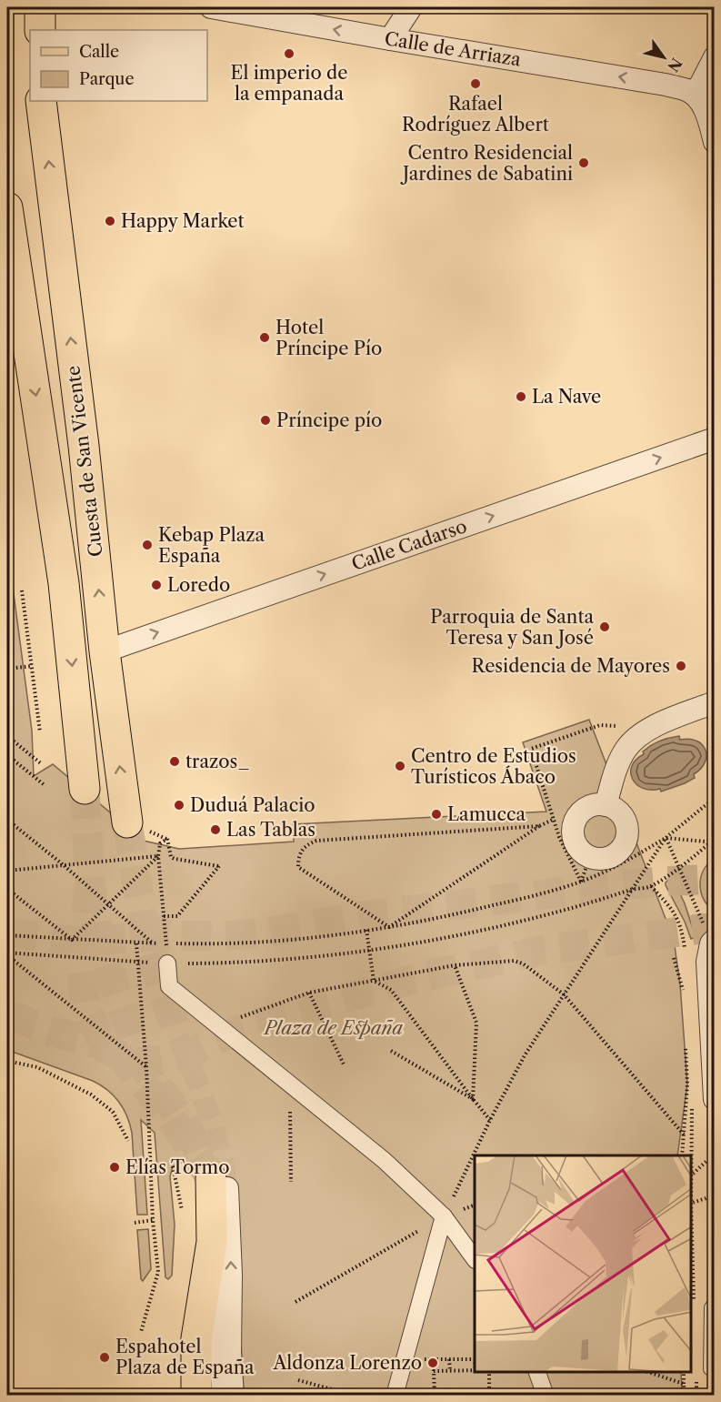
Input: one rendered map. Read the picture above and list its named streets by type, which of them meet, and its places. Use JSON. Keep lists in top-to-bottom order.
{
  "streets": {
    "main road": ["Cuesta de San Vicente"],
    "street": ["Calle de Arriaza", "Calle Cadarso"]
  },
  "crossings": [
    ["Cuesta de San Vicente", "Calle Cadarso"]
  ],
  "one_way": ["Calle de Arriaza", "Calle Cadarso"],
  "parks": ["Plaza de España"],
  "places": [
    "El imperio de la empanada",
    "Rafael Rodríguez Albert",
    "Centro Residencial Jardines de Sabatini",
    "Happy Market",
    "Hotel Príncipe Pío",
    "La Nave",
    "Príncipe pío",
    "Kebap Plaza España",
    "Loredo",
    "Parroquia de Santa Teresa y San José",
    "Residencia de Mayores",
    "trazos_",
    "Centro de Estudios Turísticos Ábaco",
    "Duduá Palacio",
    "Lamucca",
    "Las Tablas",
    "Elías Tormo",
    "Espahotel Plaza de España",
    "Aldonza Lorenzo"
  ],
  "legend": ["Calle", "Parque"],
  "north": "bottom right"
}
